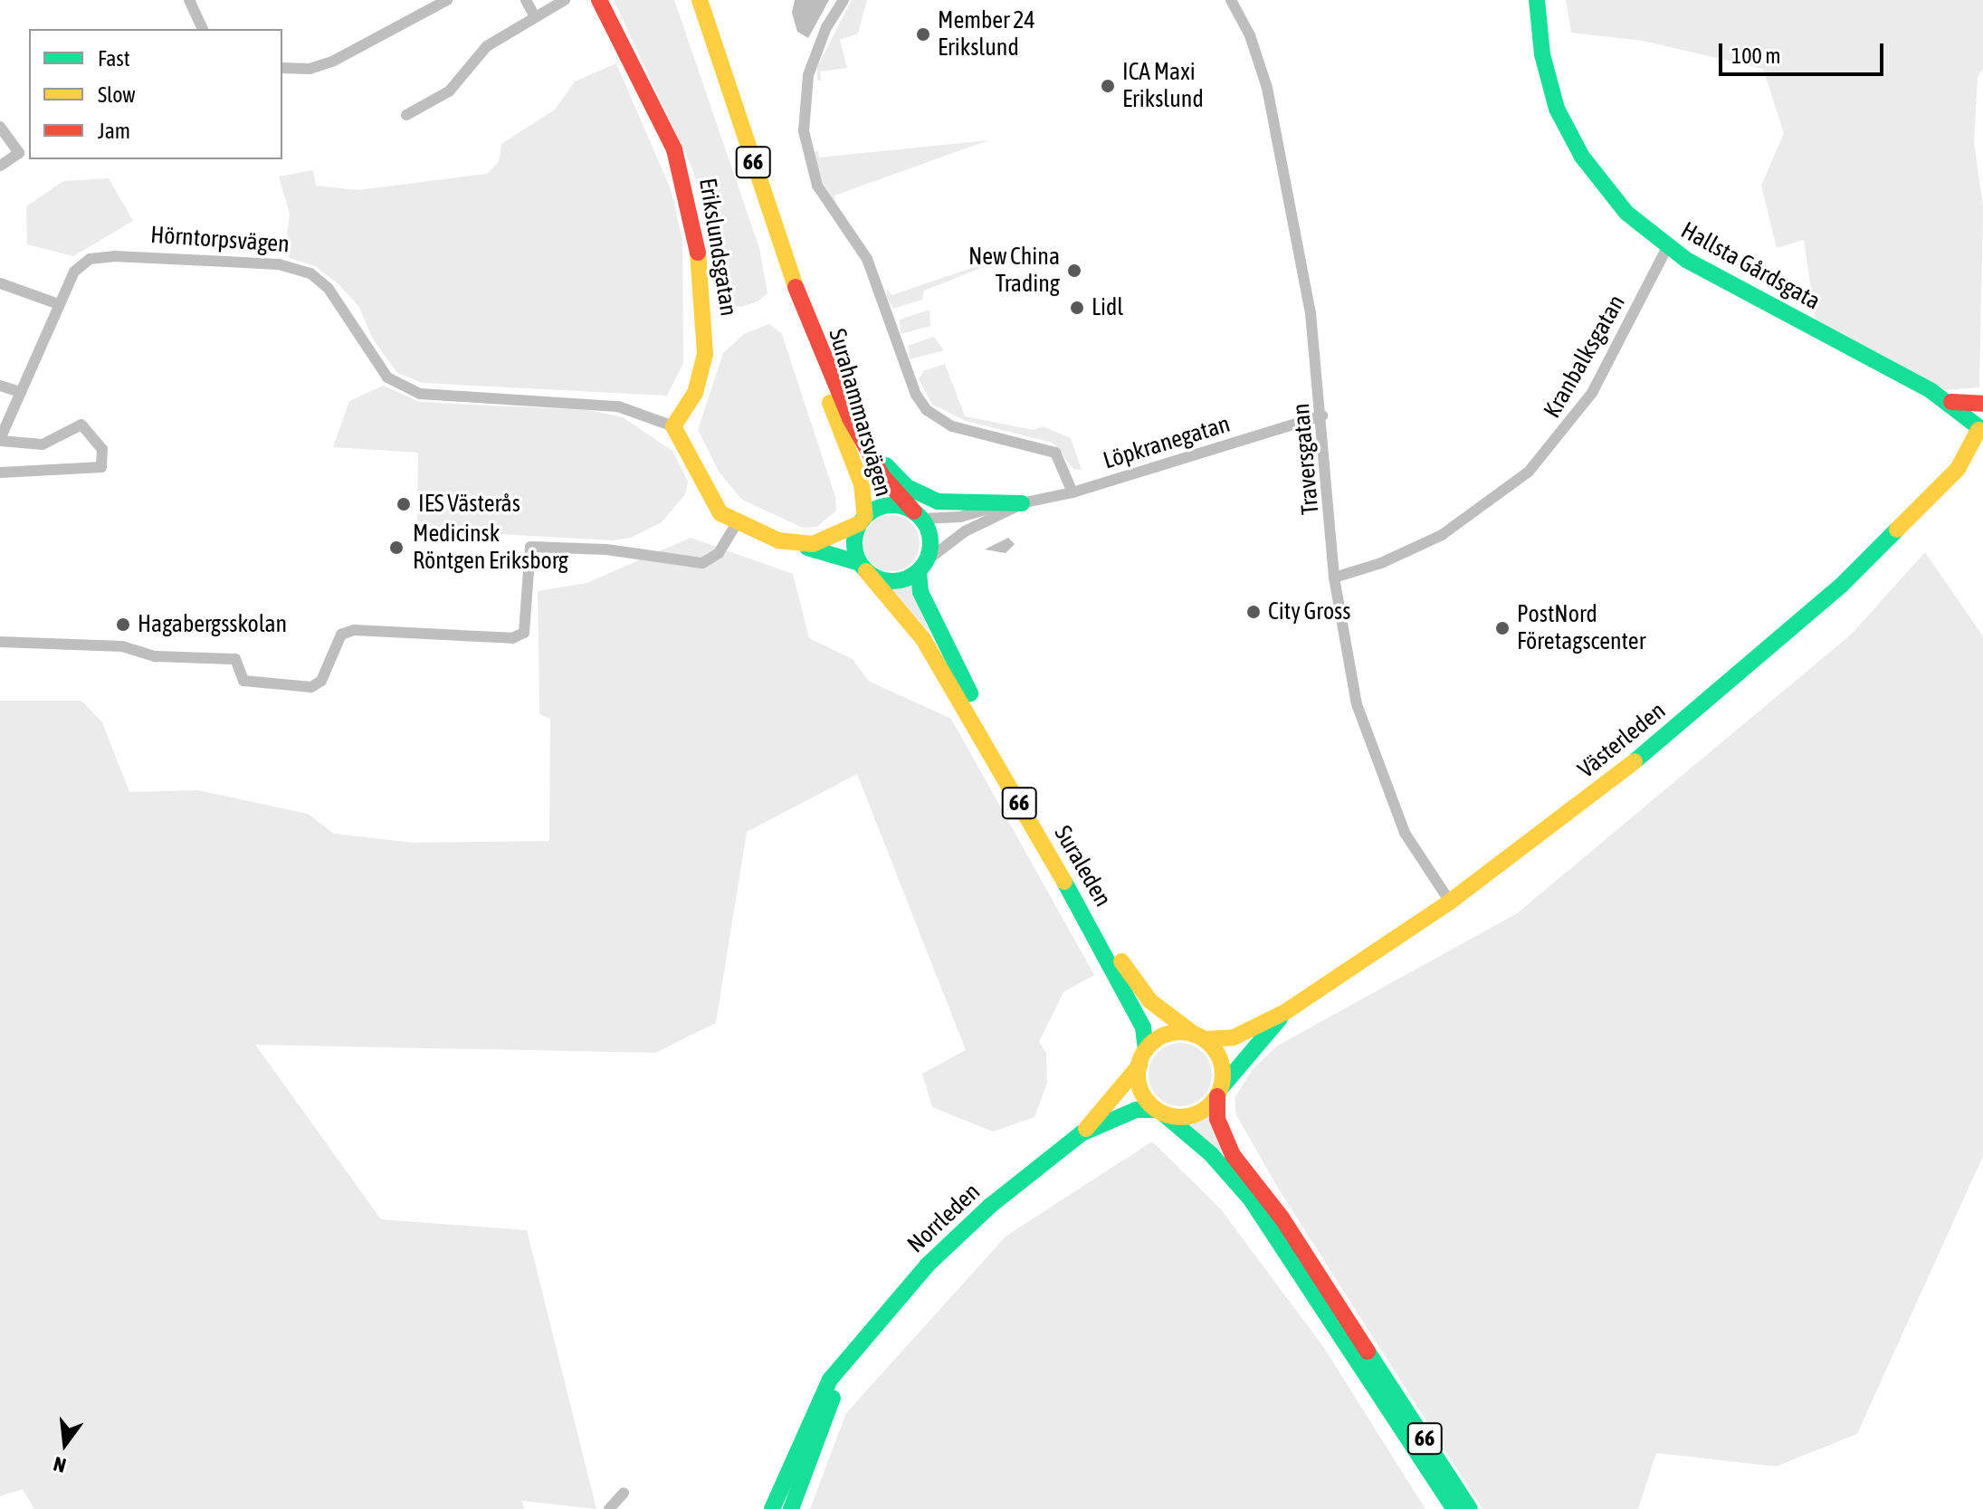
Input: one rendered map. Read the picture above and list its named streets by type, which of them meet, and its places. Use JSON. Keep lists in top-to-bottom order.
{
  "streets": {
    "main road": [
      "66",
      "Erikslundsgatan",
      "Hallsta Gårdsgata",
      "Surahammarsvägen",
      "Västerleden",
      "Suraleden",
      "Norrleden"
    ],
    "street": [
      "Hörntorpsvägen",
      "Kranbalksgatan",
      "Löpkranegatan",
      "Traversgatan"
    ]
  },
  "crossings": [
    ["66", "Surahammarsvägen"],
    ["66", "Löpkranegatan"],
    ["66", "Västerleden"],
    ["66", "Suraleden"],
    ["66", "Norrleden"],
    ["Hörntorpsvägen", "Erikslundsgatan"],
    ["Hallsta Gårdsgata", "Kranbalksgatan"],
    ["Hallsta Gårdsgata", "Västerleden"],
    ["Kranbalksgatan", "Traversgatan"],
    ["Surahammarsvägen", "Löpkranegatan"],
    ["Surahammarsvägen", "Suraleden"],
    ["Löpkranegatan", "Traversgatan"],
    ["Löpkranegatan", "Suraleden"],
    ["Traversgatan", "Västerleden"],
    ["Västerleden", "Suraleden"],
    ["Västerleden", "Norrleden"],
    ["Suraleden", "Norrleden"]
  ],
  "places": [
    "Member 24 Erikslund",
    "ICA Maxi Erikslund",
    "New China Trading",
    "Lidl",
    "IES Västerås",
    "Medicinsk Röntgen Eriksborg",
    "City Gross",
    "Hagabergsskolan",
    "PostNord Företagscenter"
  ],
  "legend": ["Fast", "Slow", "Jam"],
  "scale_bar": "100 m",
  "north": "bottom"
}
